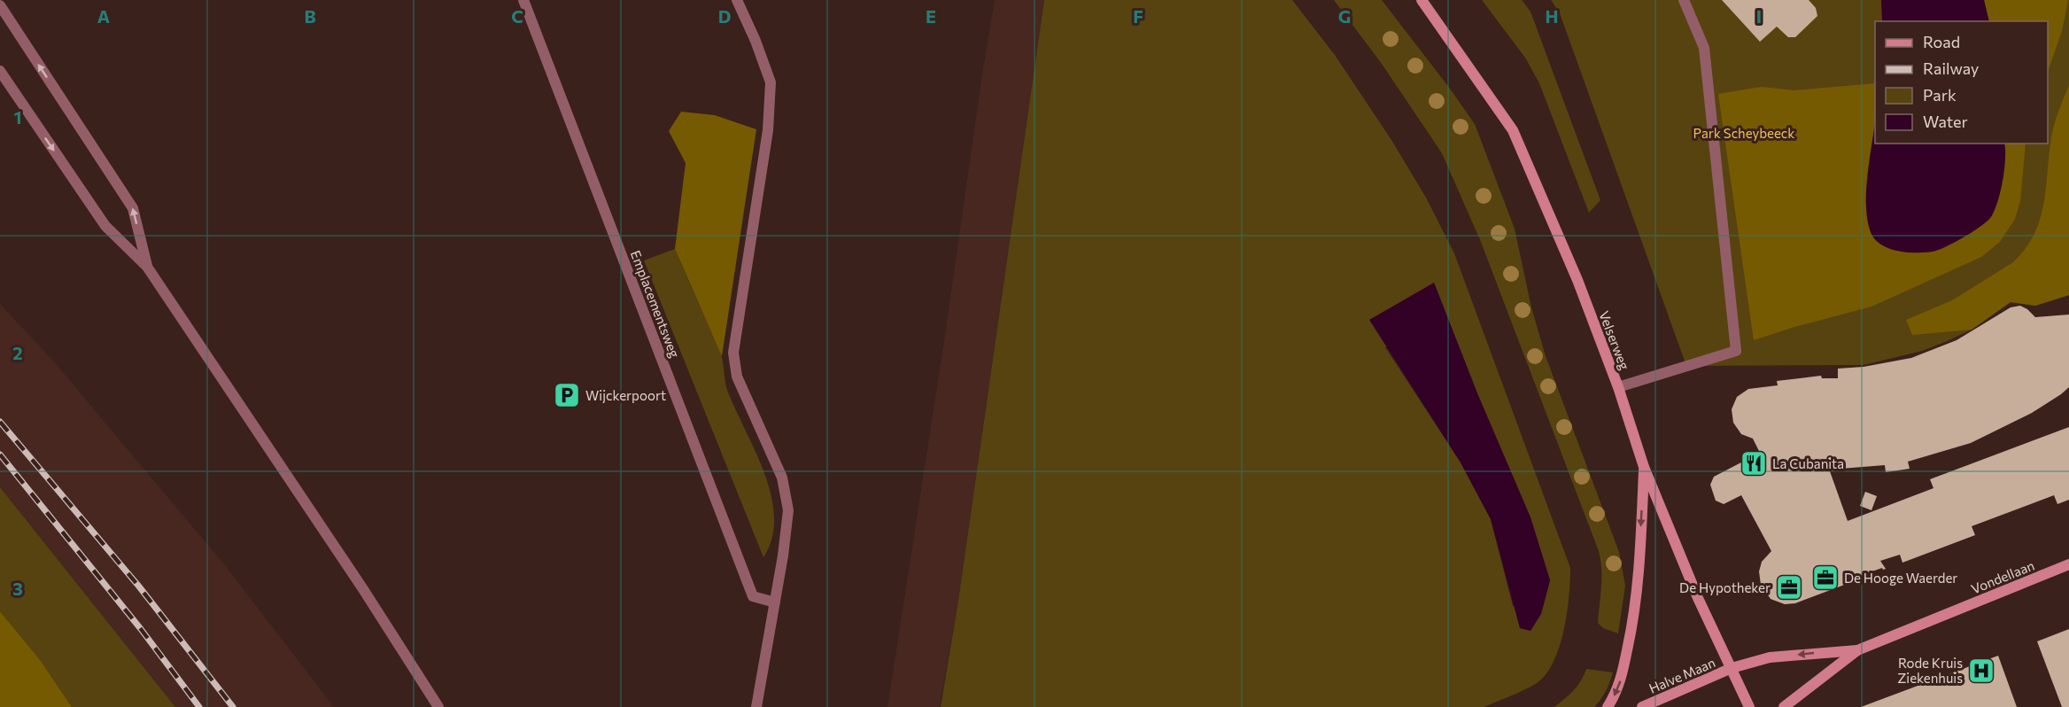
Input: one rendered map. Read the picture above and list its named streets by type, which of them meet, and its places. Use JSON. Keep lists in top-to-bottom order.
{
  "streets": {
    "main road": ["Velserweg", "Vondellaan", "Halve Maan"],
    "street": ["Emplacementsweg"]
  },
  "crossings": [
    ["Velserweg", "Vondellaan"],
    ["Velserweg", "Halve Maan"],
    ["Vondellaan", "Halve Maan"]
  ],
  "parks": ["Park Scheybeeck"],
  "places": {
    "parking": ["Wijckerpoort"],
    "restaurant": ["La Cubanita"],
    "office": ["De Hooge Waerder", "De Hypotheker"],
    "hospital": ["Rode Kruis Ziekenhuis"]
  },
  "legend": [
    "Road",
    "Railway",
    "Park",
    "Water"
  ],
  "grid": {
    "columns": [
      "A",
      "B",
      "C",
      "D",
      "E",
      "F",
      "G",
      "H",
      "I"
    ],
    "rows": ["1", "2", "3"]
  }
}
